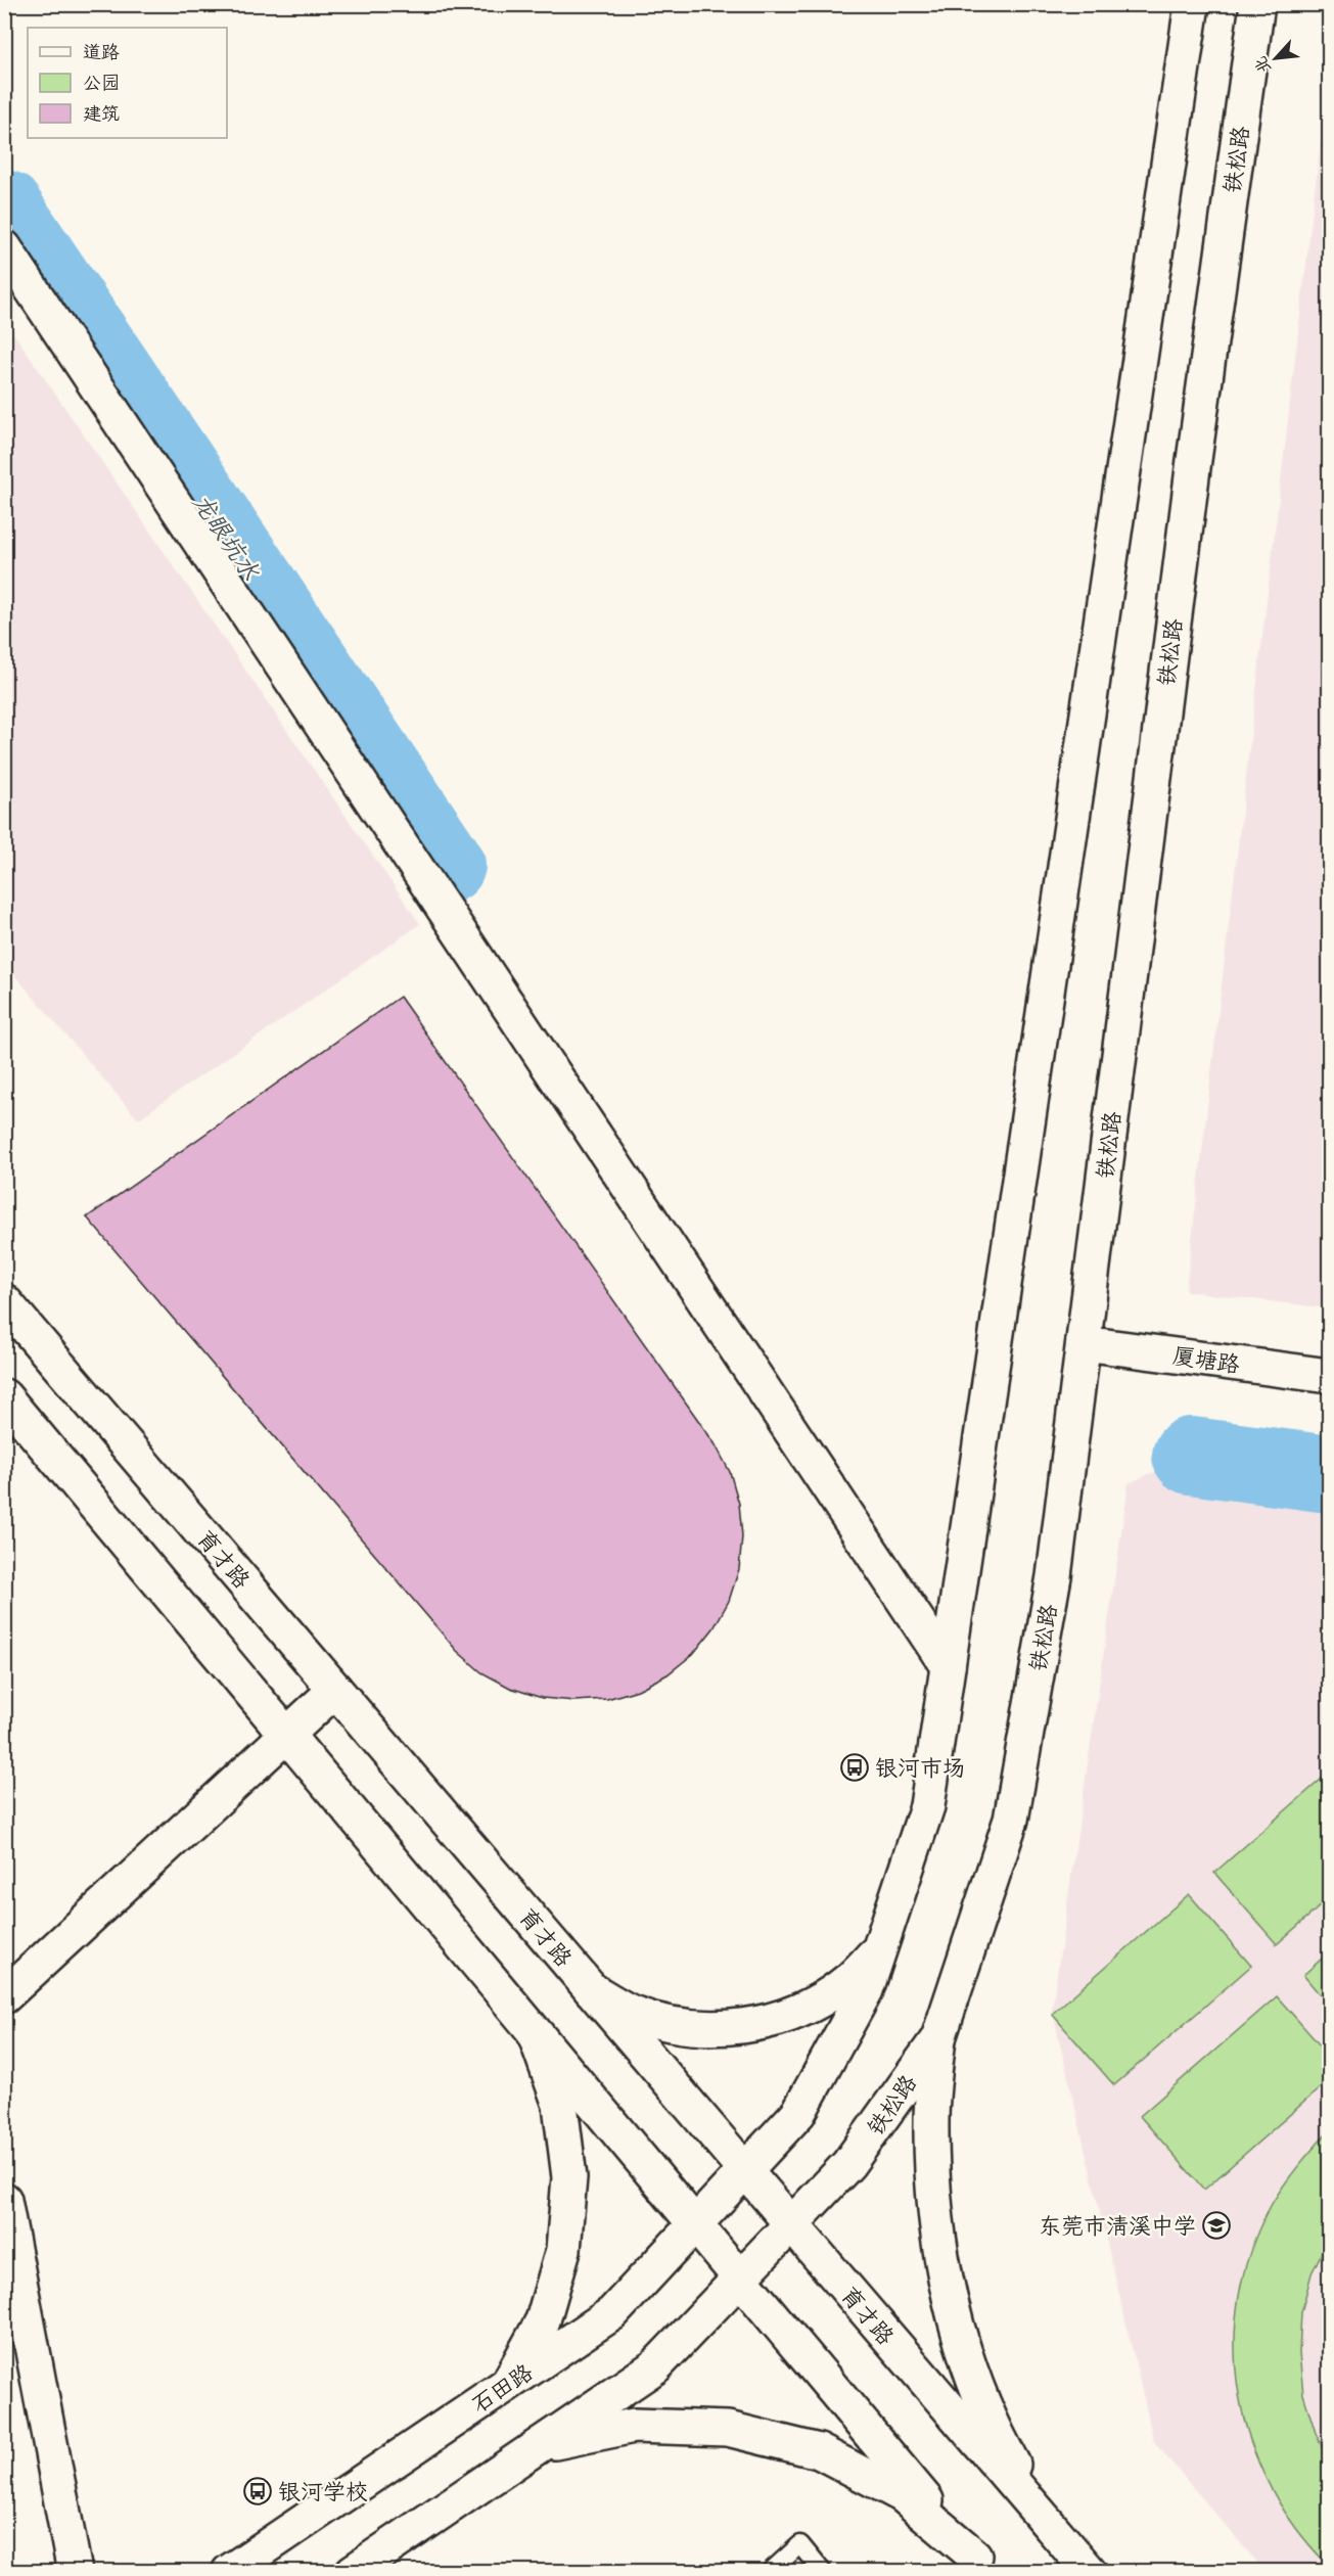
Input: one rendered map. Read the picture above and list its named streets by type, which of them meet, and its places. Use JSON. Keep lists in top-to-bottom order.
{
  "streets": {
    "street": [
      "铁松路",
      "厦塘路",
      "育才路",
      "石田路"
    ]
  },
  "crossings": [
    ["铁松路", "厦塘路"],
    ["铁松路", "育才路"],
    ["育才路", "石田路"]
  ],
  "water": ["龙眼坑水"],
  "places": {
    "bus stop": ["银河市场", "银河学校"],
    "school or university": ["东莞市清溪中学"]
  },
  "legend": ["道路", "公园", "建筑"],
  "north": "bottom left"
}
